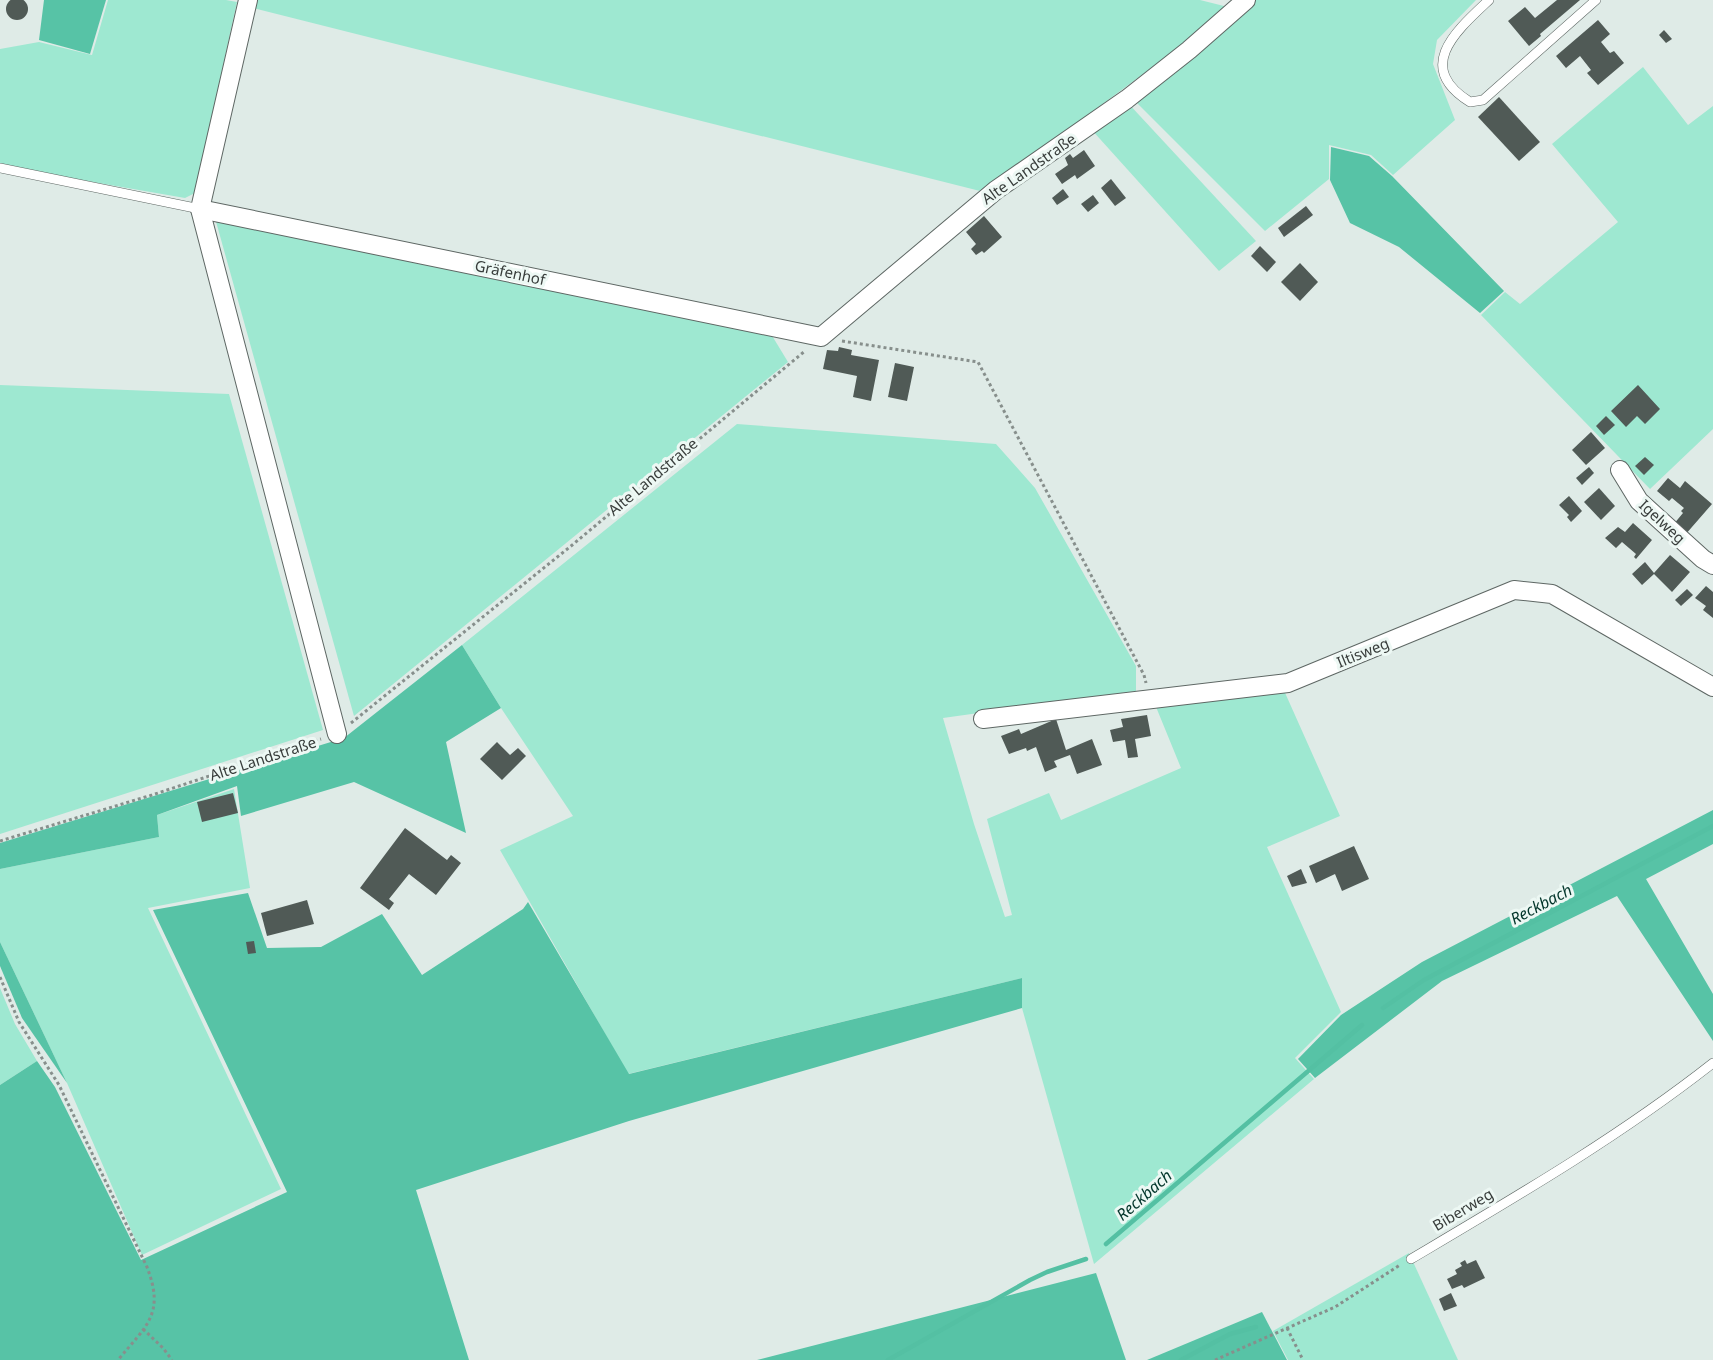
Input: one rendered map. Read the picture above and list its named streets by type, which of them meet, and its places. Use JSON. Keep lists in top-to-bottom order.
{
  "streets": {
    "street": [
      "Alte Landstraße",
      "Gräfenhof",
      "Igelweg",
      "Iltisweg"
    ],
    "lane": ["Biberweg"]
  },
  "crossings": [
    ["Alte Landstraße", "Gräfenhof"]
  ],
  "water": ["Reckbach"]
}
